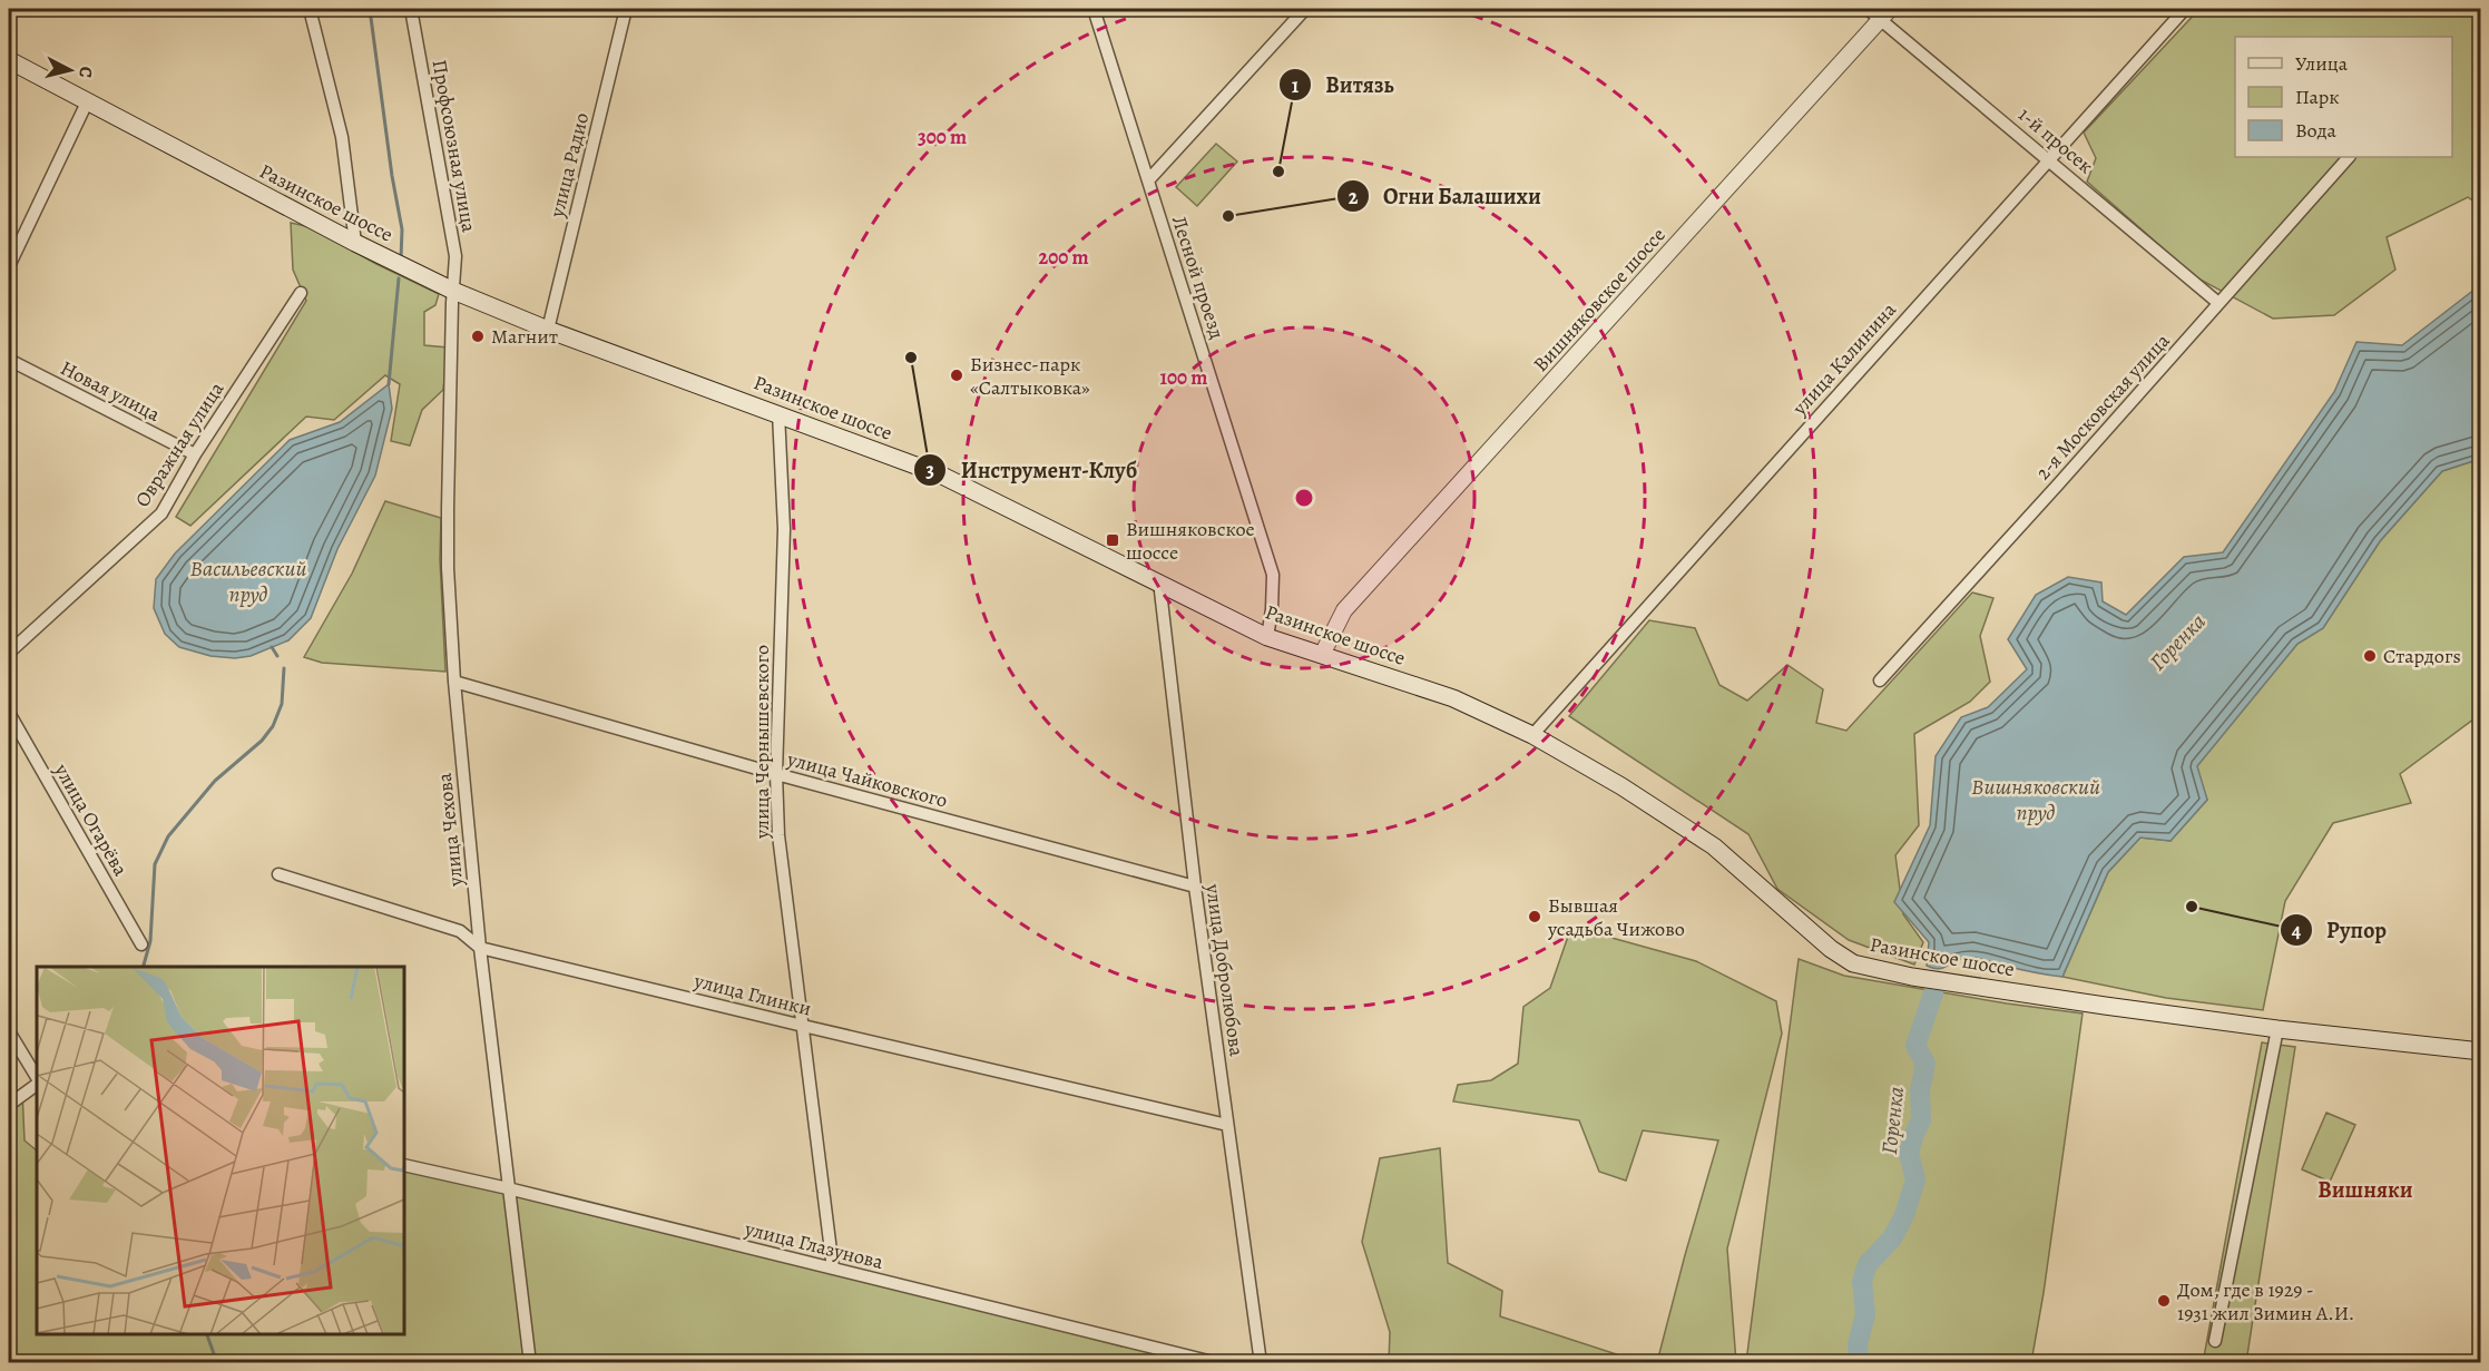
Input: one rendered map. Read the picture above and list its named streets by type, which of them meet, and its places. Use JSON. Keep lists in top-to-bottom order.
{
  "streets": {
    "main road": ["Разинское шоссе"],
    "street": [
      "1-й просек",
      "Профсоюзная улица",
      "улица Радио",
      "Лесной проезд",
      "Вишняковское шоссе",
      "улица Калинина",
      "Новая улица",
      "2-я Московская улица",
      "Овражная улица",
      "улица Чернышевского",
      "улица Чайковского",
      "улица Огарёва",
      "улица Чехова",
      "улица Добролюбова",
      "улица Глинки",
      "улица Глазунова"
    ]
  },
  "crossings": [
    ["1-й просек", "Вишняковское шоссе"],
    ["1-й просек", "улица Калинина"],
    ["1-й просек", "2-я Московская улица"],
    ["Профсоюзная улица", "Разинское шоссе"],
    ["Профсоюзная улица", "улица Чехова"],
    ["улица Радио", "Разинское шоссе"],
    ["Разинское шоссе", "Лесной проезд"],
    ["Разинское шоссе", "Вишняковское шоссе"],
    ["Разинское шоссе", "улица Калинина"],
    ["Разинское шоссе", "улица Чернышевского"],
    ["Разинское шоссе", "улица Чехова"],
    ["Разинское шоссе", "улица Добролюбова"],
    ["Новая улица", "Овражная улица"],
    ["улица Чернышевского", "улица Чайковского"],
    ["улица Чернышевского", "улица Глинки"],
    ["улица Чернышевского", "улица Глазунова"],
    ["улица Чайковского", "улица Чехова"],
    ["улица Чайковского", "улица Добролюбова"],
    ["улица Чехова", "улица Глинки"],
    ["улица Чехова", "улица Глазунова"],
    ["улица Добролюбова", "улица Глинки"]
  ],
  "districts": ["Вишняки"],
  "water": ["Васильевский пруд", "Горенка", "Вишняковский пруд"],
  "places": {
    "other": [
      "Витязь",
      "Огни Балашихи",
      "Магнит",
      "Инструмент-Клуб",
      "Бизнес-парк «Салтыковка»",
      "Стардогs",
      "Рупор",
      "Бывшая усадьба Чижово",
      "Дом, где в 1929 - 1931 жил Зимин А.И."
    ],
    "transit": ["Вишняковское шоссе"]
  },
  "legend": ["Улица", "Парк", "Вода"],
  "north": "right",
  "rings": ["300 m", "200 m", "100 m"]
}
